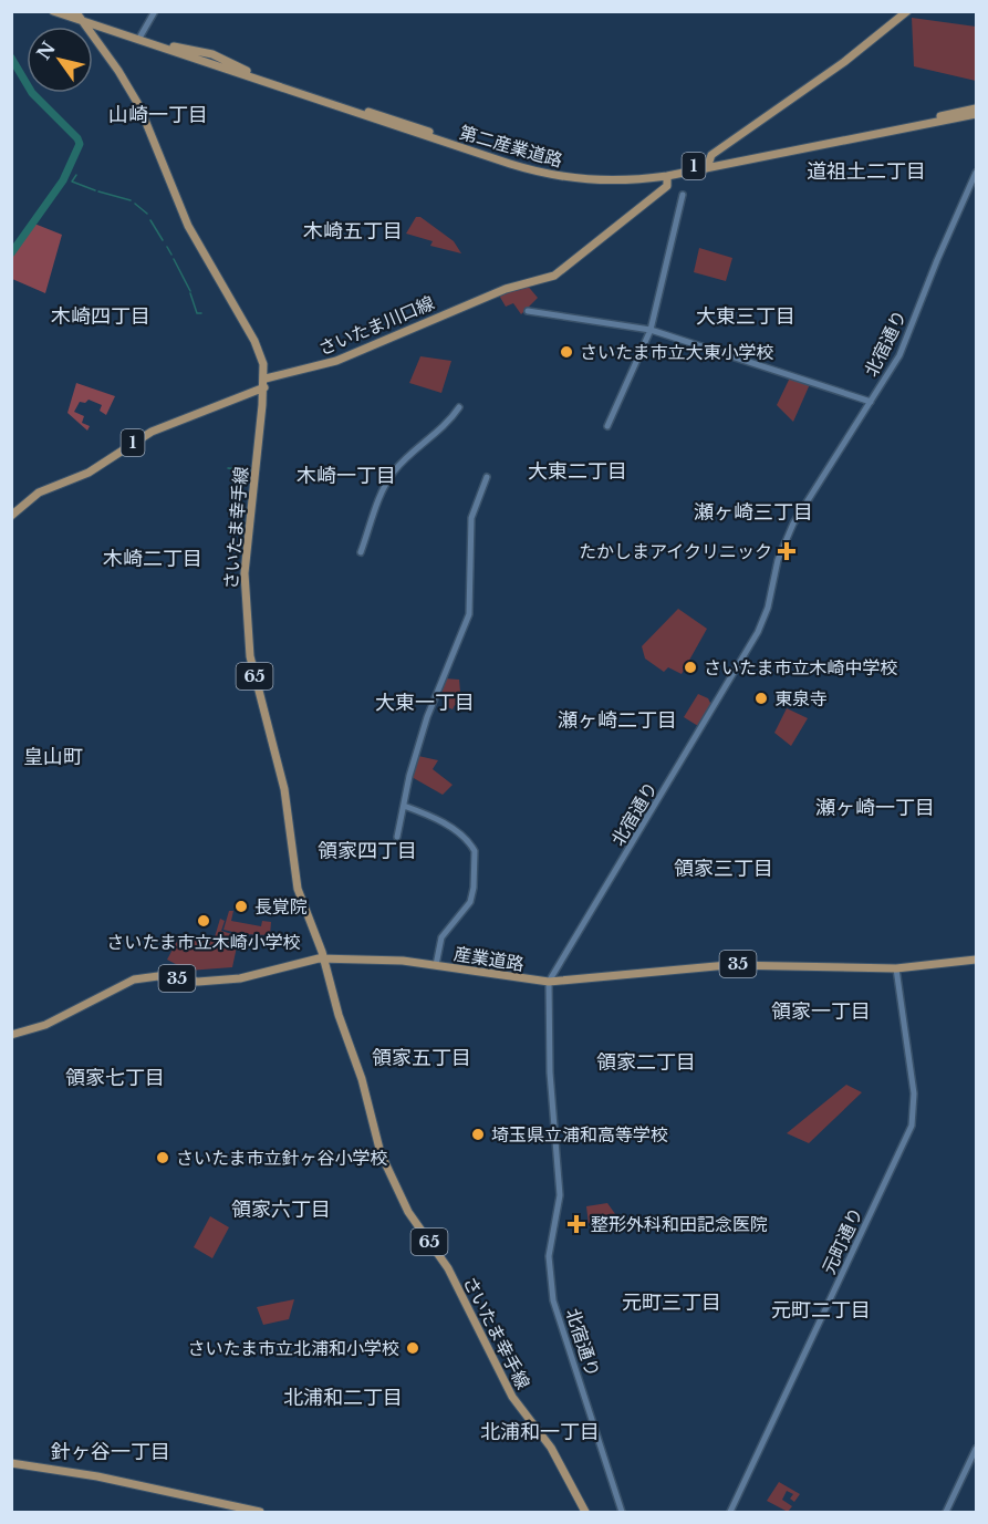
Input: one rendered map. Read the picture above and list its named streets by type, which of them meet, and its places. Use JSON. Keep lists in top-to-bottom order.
{
  "streets": {
    "main road": [
      "第二産業道路",
      "1",
      "さいたま川口線",
      "さいたま幸手線",
      "65",
      "産業道路",
      "35"
    ],
    "street": ["北宿通り", "元町通り"]
  },
  "crossings": [
    ["第二産業道路", "1"],
    ["第二産業道路", "さいたま川口線"],
    ["第二産業道路", "さいたま幸手線"],
    ["さいたま川口線", "さいたま幸手線"],
    ["北宿通り", "産業道路"],
    ["さいたま幸手線", "産業道路"],
    ["産業道路", "元町通り"]
  ],
  "districts": [
    "山崎一丁目",
    "道祖土二丁目",
    "木崎五丁目",
    "木崎四丁目",
    "大東三丁目",
    "大東二丁目",
    "木崎一丁目",
    "瀬ヶ崎三丁目",
    "木崎二丁目",
    "大東一丁目",
    "瀬ヶ崎二丁目",
    "皇山町",
    "瀬ヶ崎一丁目",
    "領家四丁目",
    "領家三丁目",
    "領家一丁目",
    "領家五丁目",
    "領家二丁目",
    "領家七丁目",
    "領家六丁目",
    "元町三丁目",
    "元町二丁目",
    "北浦和二丁目",
    "北浦和一丁目",
    "針ヶ谷一丁目"
  ],
  "places": {
    "other": [
      "さいたま市立大東小学校",
      "さいたま市立木崎中学校",
      "東泉寺",
      "長覚院",
      "さいたま市立木崎小学校",
      "埼玉県立浦和高等学校",
      "さいたま市立針ヶ谷小学校",
      "さいたま市立北浦和小学校"
    ],
    "health": ["たかしまアイクリニック", "整形外科和田記念医院"]
  },
  "north": "top left"
}
